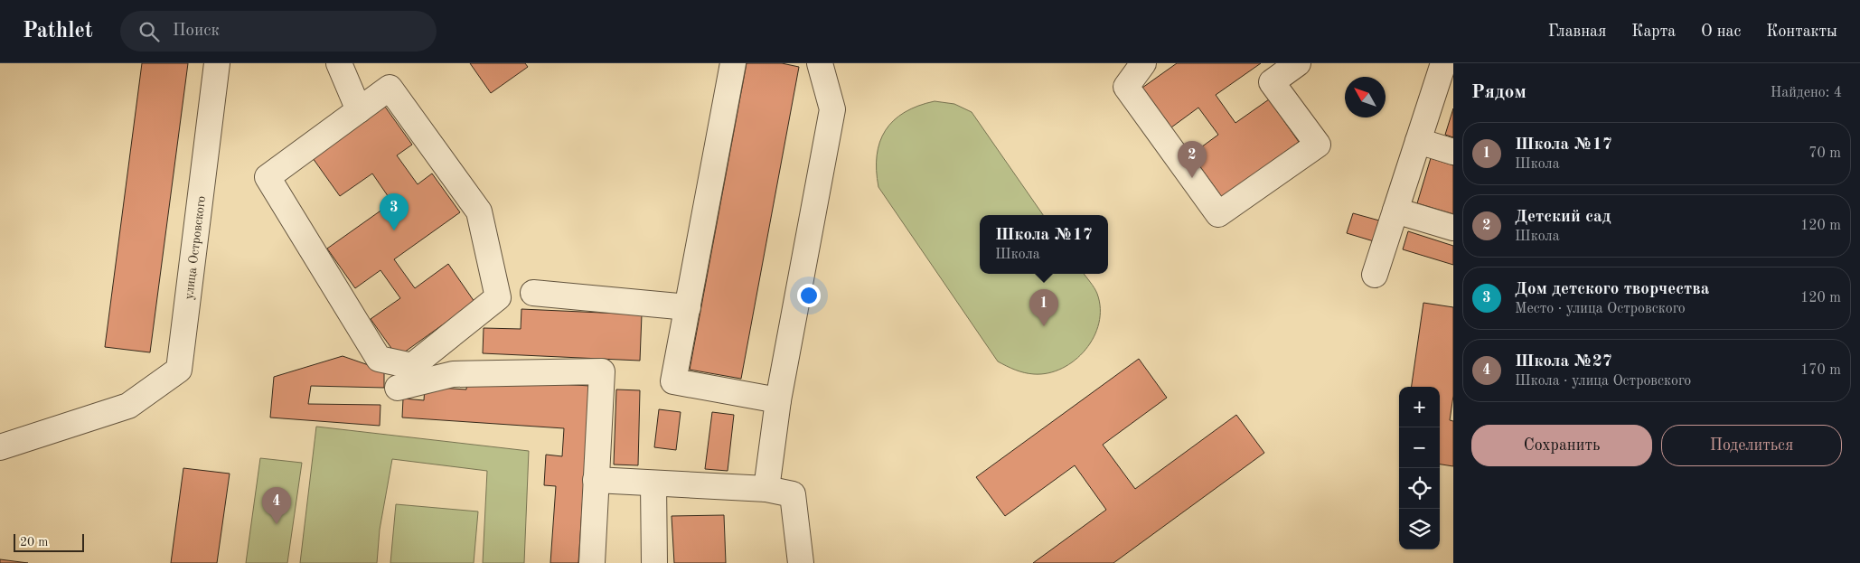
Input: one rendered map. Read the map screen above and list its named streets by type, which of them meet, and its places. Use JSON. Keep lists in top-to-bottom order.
{
  "streets": {
    "street": ["улица Островского"]
  },
  "scale_bar": "20 m",
  "north": "top left",
  "page": {
    "header": "Pathlet",
    "search": "Поиск",
    "nav": [
      "Главная",
      "Карта",
      "О нас",
      "Контакты"
    ],
    "heading": ["Рядом", "Найдено: 4"],
    "list": [
      {
        "mark": "1",
        "name": "Школа №17",
        "note": "Школа",
        "value": "70 m"
      },
      {
        "mark": "2",
        "name": "Детский сад",
        "note": "Школа",
        "value": "120 m"
      },
      {
        "mark": "3",
        "name": "Дом детского творчества",
        "note": "Место · улица Островского",
        "value": "120 m"
      },
      {
        "mark": "4",
        "name": "Школа №27",
        "note": "Школа · улица Островского",
        "value": "170 m"
      }
    ],
    "pins": [
      "2",
      "3",
      "1",
      "4"
    ],
    "popup": ["Школа №17", "Школа"],
    "map_buttons": ["+", "−"],
    "buttons": ["Сохранить", "Поделиться"],
    "scale": "20 m"
  }
}
